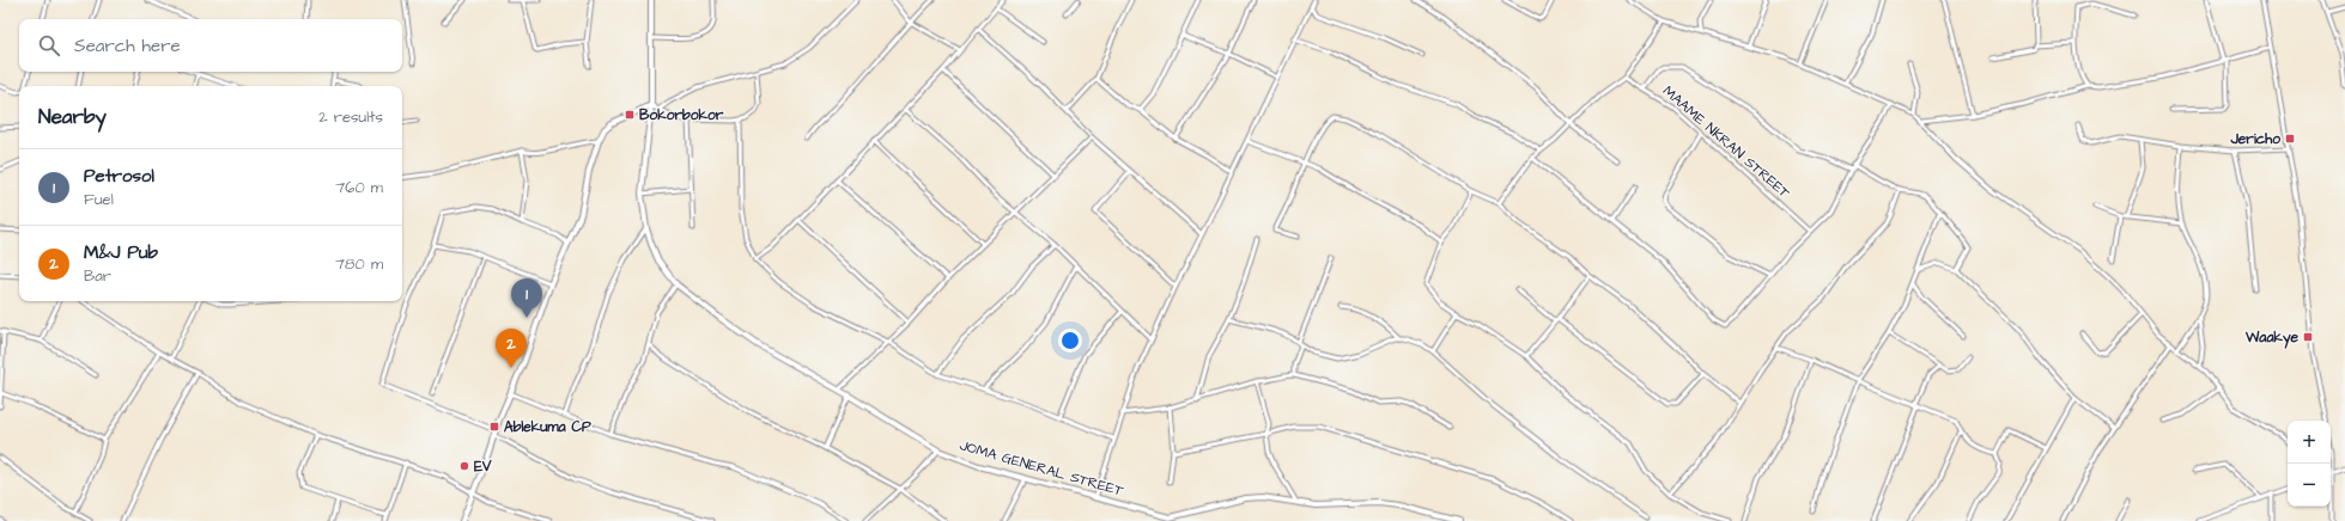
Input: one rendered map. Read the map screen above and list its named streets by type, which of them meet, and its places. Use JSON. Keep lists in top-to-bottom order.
{
  "streets": {
    "street": ["MAAME NKRAN STREET", "JOMA GENERAL STREET"]
  },
  "places": {
    "transit": [
      "Bokorbokor",
      "Jericho",
      "Waakye",
      "Ablekuma CP"
    ],
    "other": ["EV"]
  },
  "page": {
    "search": "Search here",
    "heading": ["Nearby", "2 results"],
    "list": [
      {
        "mark": "1",
        "name": "Petrosol",
        "note": "Fuel",
        "value": "760 m"
      },
      {
        "mark": "2",
        "name": "M&J Pub",
        "note": "Bar",
        "value": "780 m"
      }
    ],
    "pins": ["1", "2"],
    "map_buttons": ["+", "−"]
  }
}
